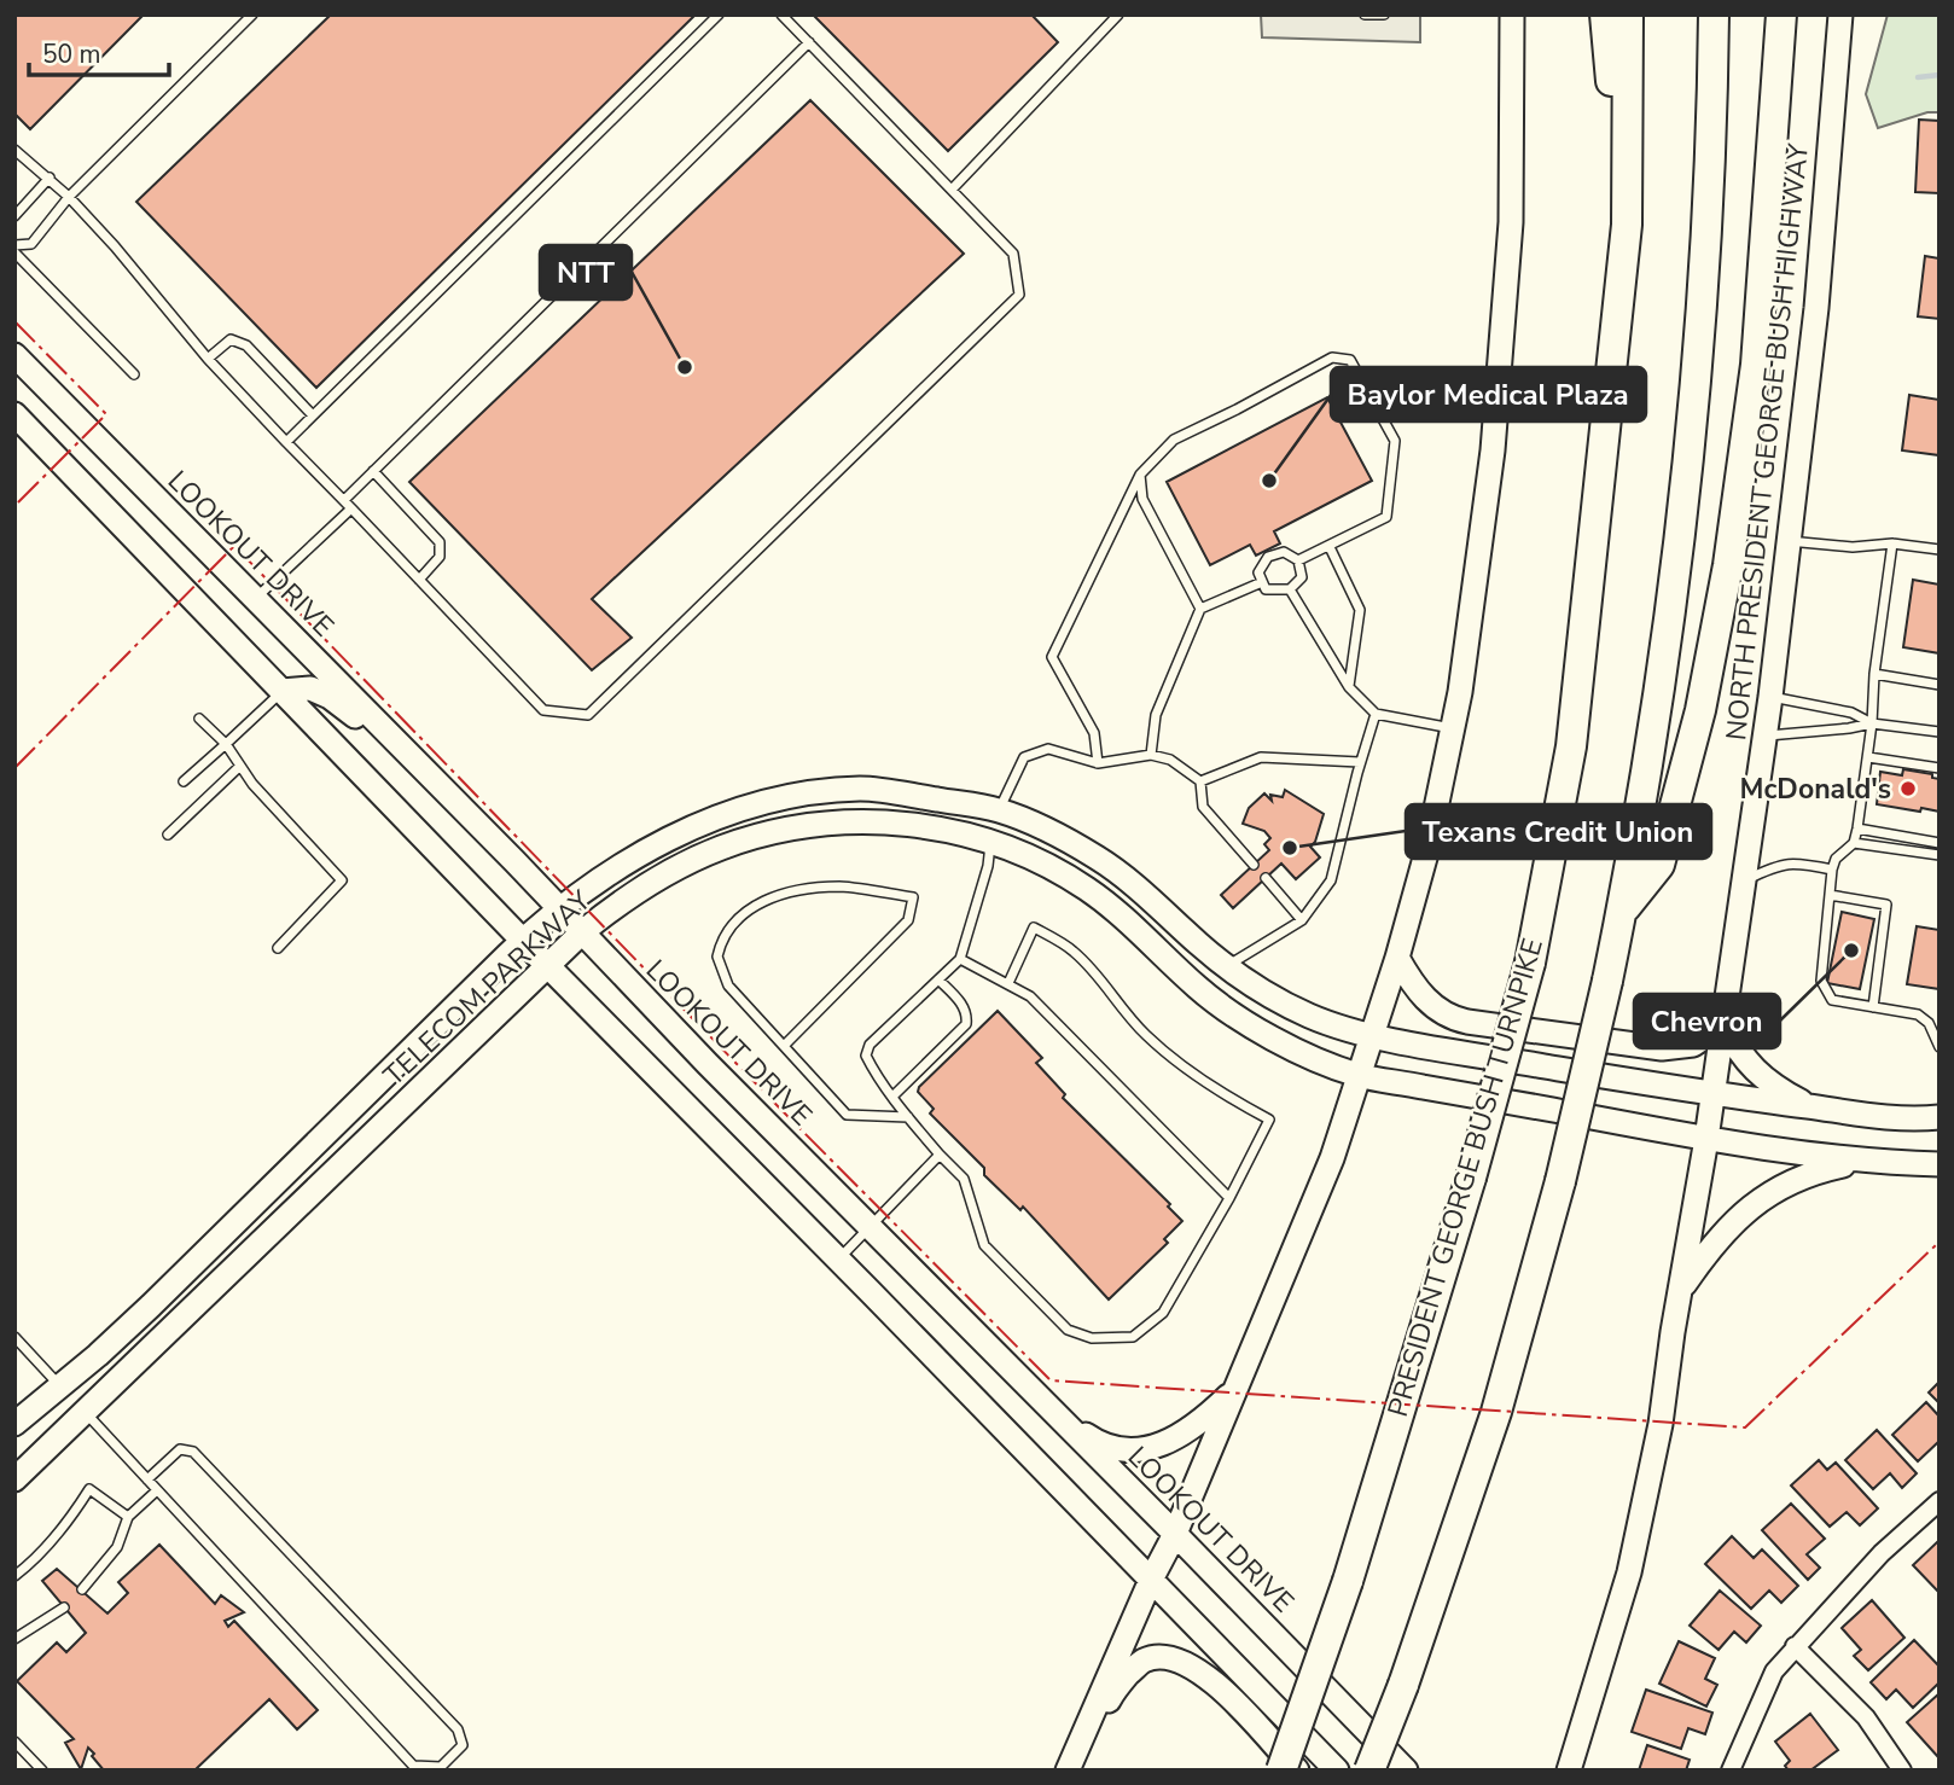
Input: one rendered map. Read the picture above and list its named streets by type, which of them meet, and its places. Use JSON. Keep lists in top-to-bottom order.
{
  "streets": {
    "highway": ["PRESIDENT GEORGE BUSH TURNPIKE"],
    "main road": ["NORTH PRESIDENT GEORGE BUSH HIGHWAY", "LOOKOUT DRIVE", "TELECOM PARKWAY"]
  },
  "crossings": [
    ["NORTH PRESIDENT GEORGE BUSH HIGHWAY", "TELECOM PARKWAY"],
    ["LOOKOUT DRIVE", "TELECOM PARKWAY"]
  ],
  "places": [
    "NTT",
    "Baylor Medical Plaza",
    "McDonald's",
    "Texans Credit Union",
    "Chevron"
  ],
  "scale_bar": "50 m"
}
